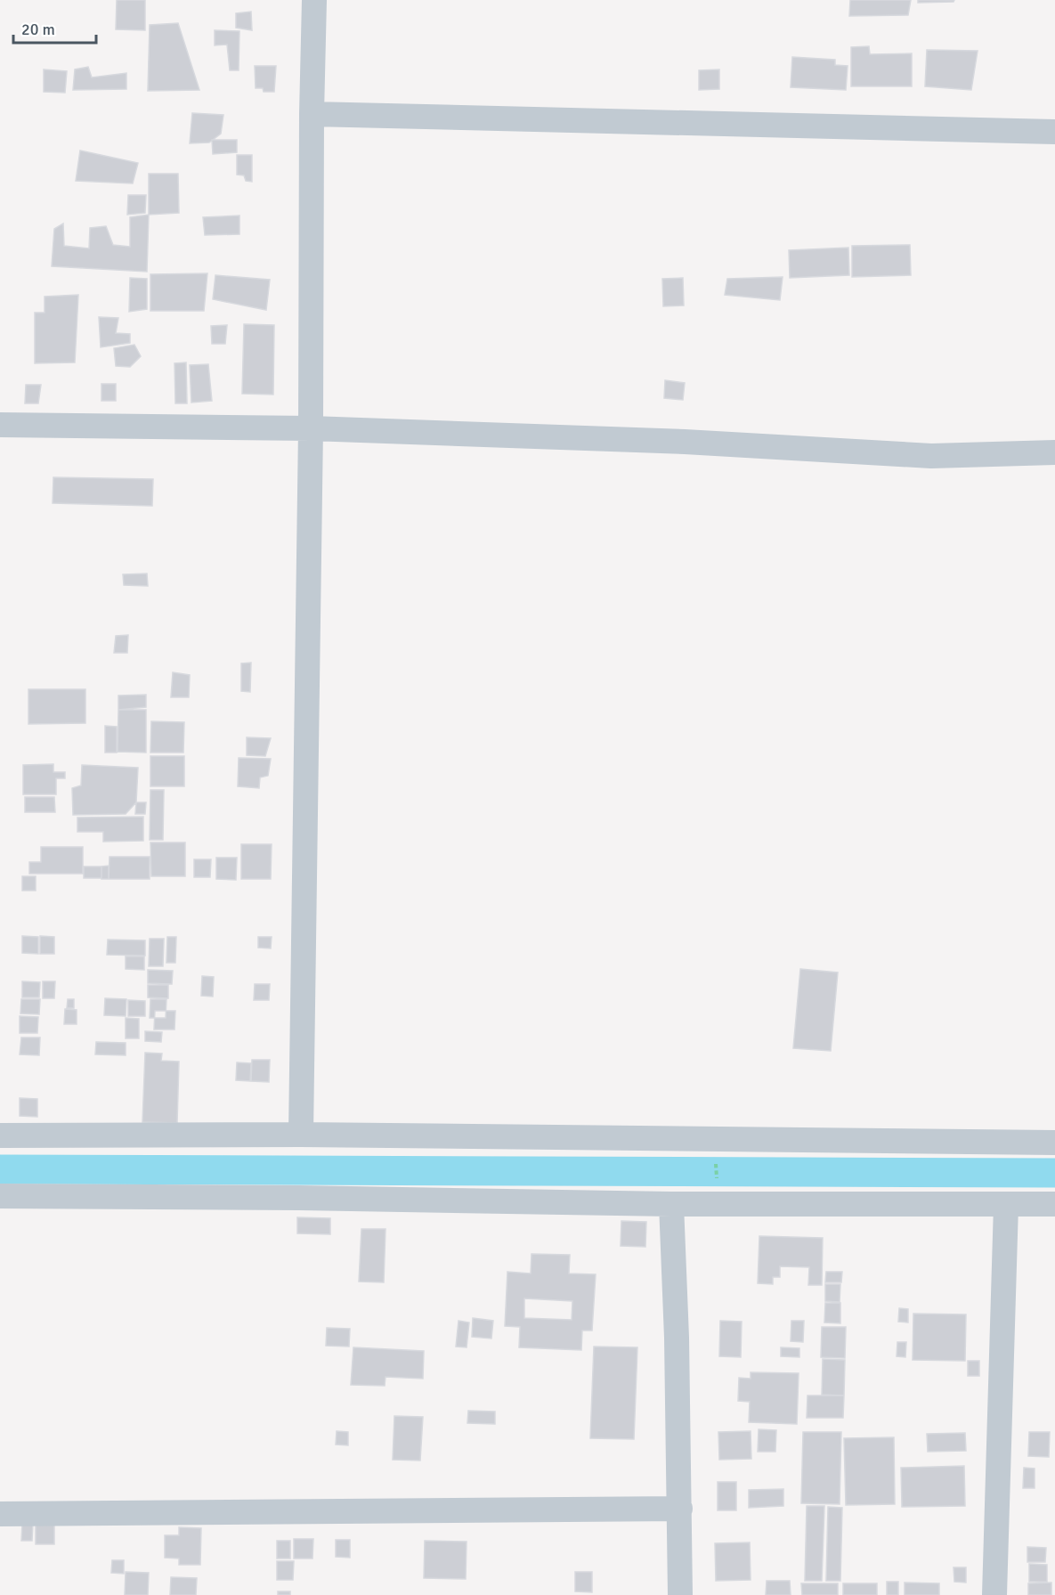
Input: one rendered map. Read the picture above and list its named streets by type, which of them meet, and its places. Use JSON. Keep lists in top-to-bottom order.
{
  "scale_bar": "20 m"
}
